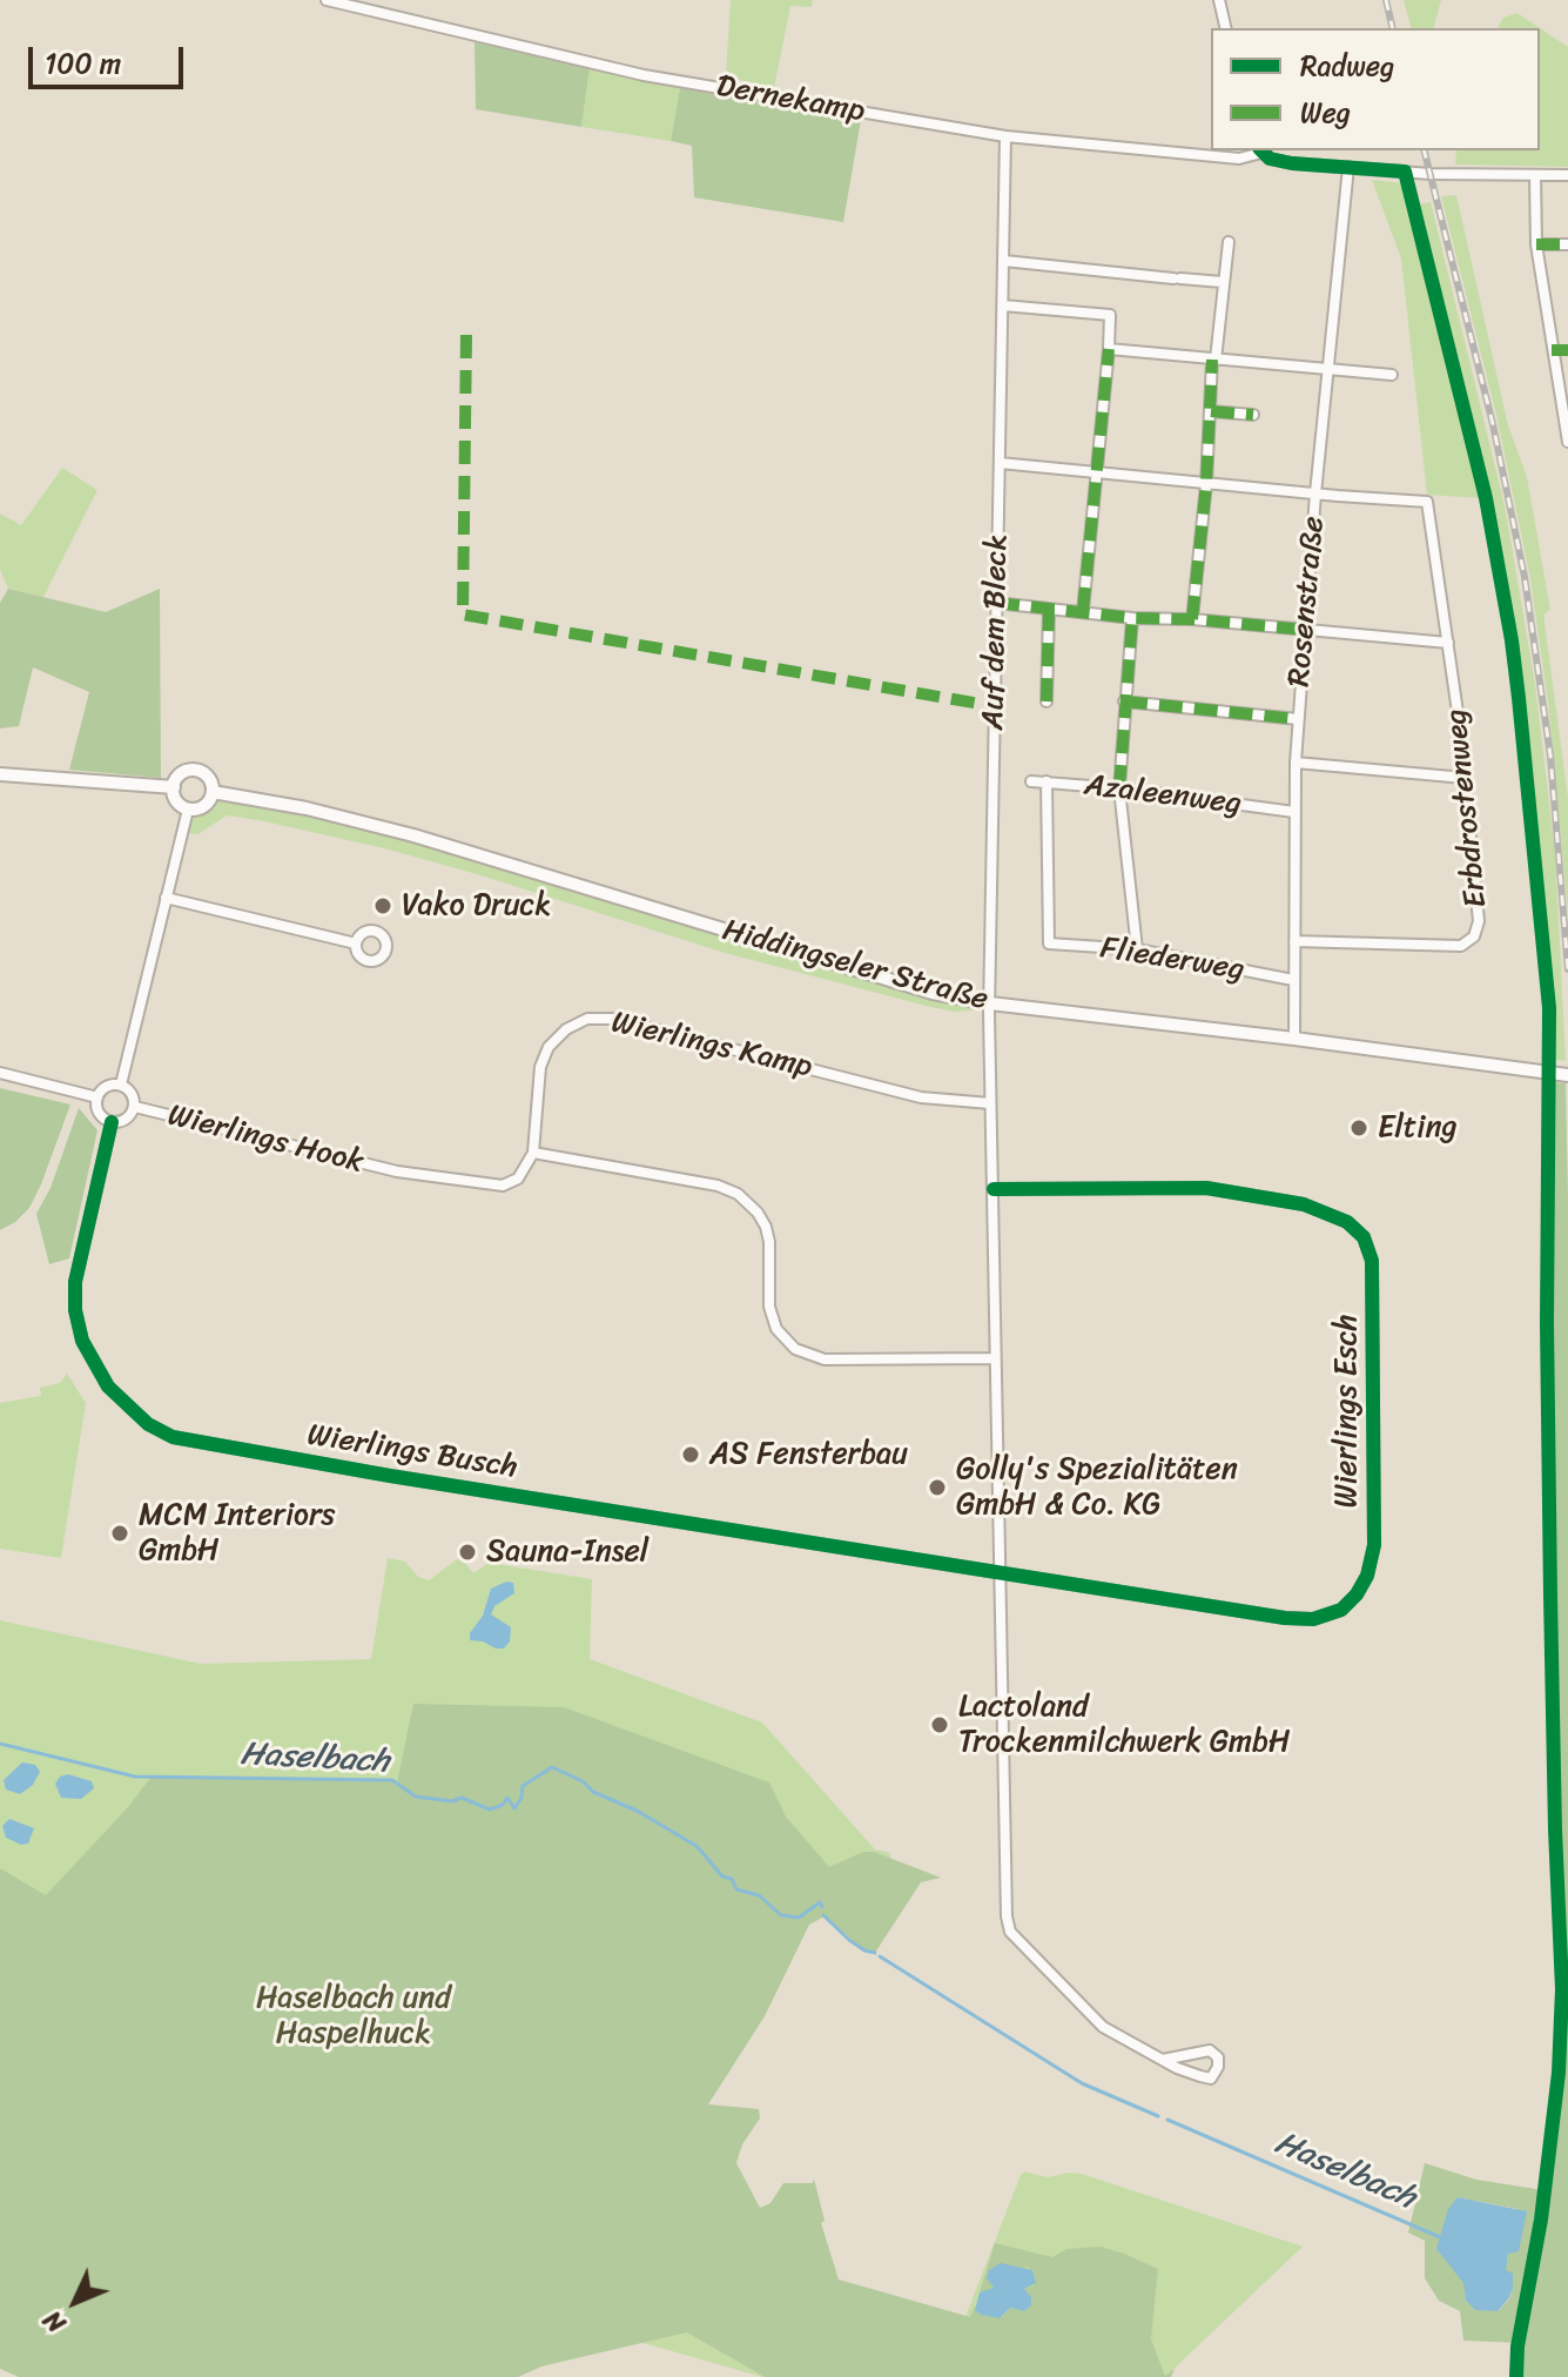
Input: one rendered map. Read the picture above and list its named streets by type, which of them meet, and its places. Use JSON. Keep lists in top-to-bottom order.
{
  "streets": {
    "street": [
      "Dernekamp",
      "Rosenstraße",
      "Auf dem Bleck",
      "Azaleenweg",
      "Erbdrostenweg",
      "Fliederweg",
      "Hiddingseler Straße",
      "Wierlings Kamp",
      "Wierlings Hook",
      "Wierlings Esch",
      "Wierlings Busch"
    ]
  },
  "crossings": [
    ["Dernekamp", "Rosenstraße"],
    ["Dernekamp", "Auf dem Bleck"],
    ["Rosenstraße", "Azaleenweg"],
    ["Rosenstraße", "Erbdrostenweg"],
    ["Rosenstraße", "Fliederweg"],
    ["Rosenstraße", "Hiddingseler Straße"],
    ["Auf dem Bleck", "Hiddingseler Straße"],
    ["Azaleenweg", "Fliederweg"],
    ["Wierlings Kamp", "Wierlings Hook"],
    ["Wierlings Hook", "Wierlings Busch"],
    ["Wierlings Esch", "Wierlings Busch"]
  ],
  "water": ["Haselbach"],
  "parks": ["Haselbach und Haspelhuck"],
  "places": [
    "Vako Druck",
    "Elting",
    "AS Fensterbau",
    "Golly's Spezialitäten GmbH & Co. KG",
    "MCM Interiors GmbH",
    "Sauna-Insel",
    "Lactoland Trockenmilchwerk GmbH"
  ],
  "legend": ["Radweg", "Weg"],
  "scale_bar": "100 m",
  "north": "bottom left"
}
